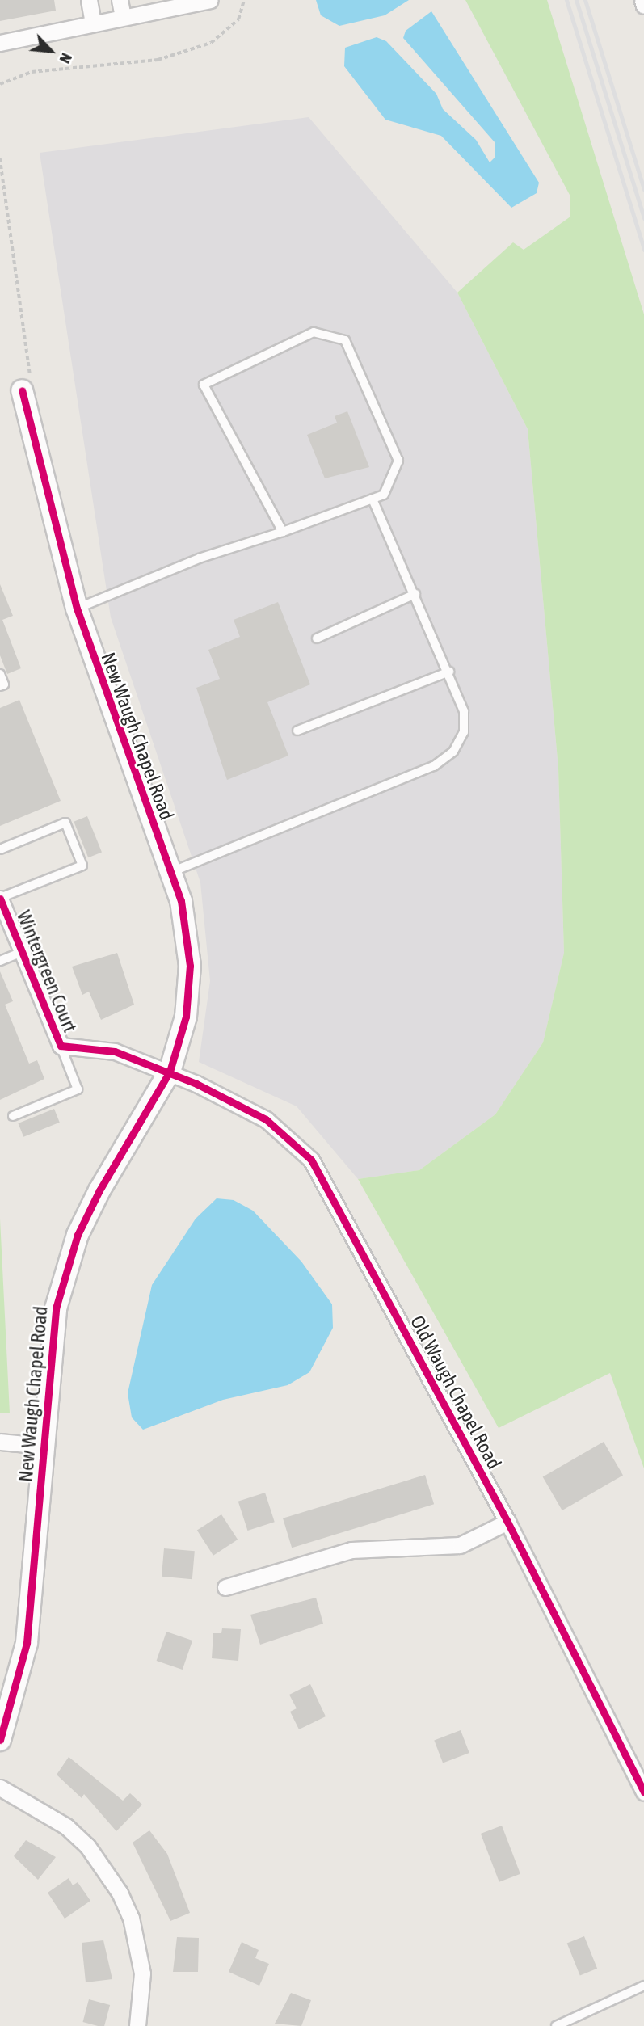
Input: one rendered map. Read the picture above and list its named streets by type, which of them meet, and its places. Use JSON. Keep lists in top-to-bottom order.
{
  "streets": {
    "street": ["New Waugh Chapel Road", "Wintergreen Court", "Old Waugh Chapel Road"]
  },
  "crossings": [
    ["New Waugh Chapel Road", "Wintergreen Court"],
    ["New Waugh Chapel Road", "Old Waugh Chapel Road"],
    ["Wintergreen Court", "Old Waugh Chapel Road"]
  ],
  "north": "bottom right"
}
